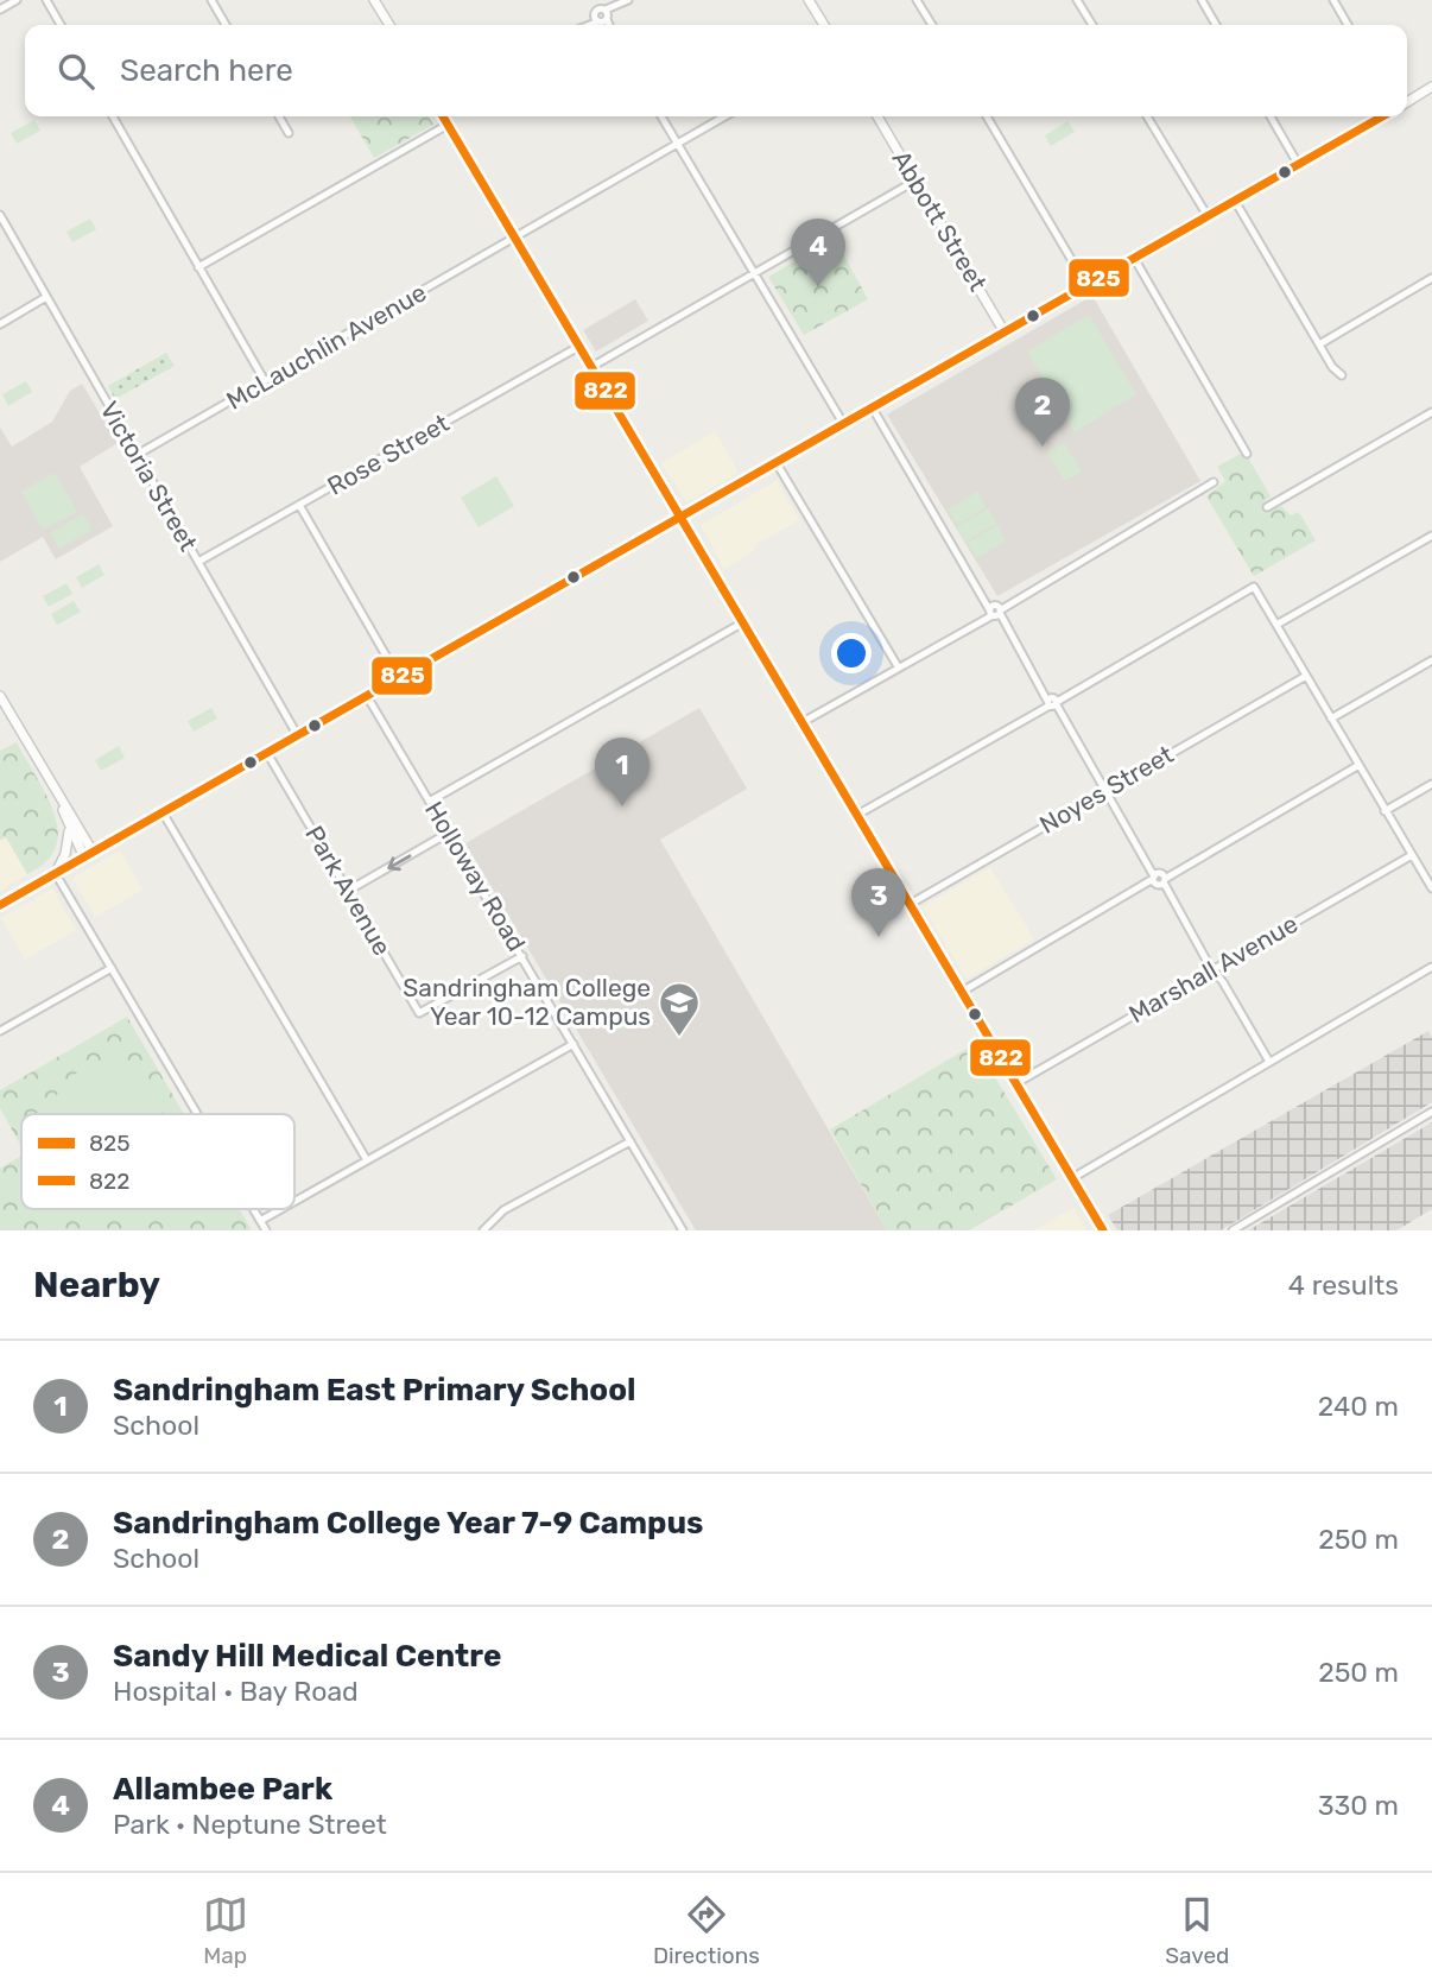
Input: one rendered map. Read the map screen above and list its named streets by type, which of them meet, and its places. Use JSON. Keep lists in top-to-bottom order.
{
  "streets": {
    "main road": ["Abbott Street"],
    "street": [
      "McLauchlin Avenue",
      "Rose Street",
      "Victoria Street",
      "Noyes Street",
      "Holloway Road",
      "Park Avenue",
      "Marshall Avenue"
    ]
  },
  "crossings": [
    ["McLauchlin Avenue", "Victoria Street"],
    ["Rose Street", "Victoria Street"],
    ["Holloway Road", "Park Avenue"]
  ],
  "places": {
    "school or university": ["Sandringham College Year 10-12 Campus"]
  },
  "lines": ["transit line 825", "transit line 822"],
  "legend": ["825", "822"],
  "page": {
    "search": "Search here",
    "pins": [
      "4",
      "2",
      "1",
      "3"
    ],
    "heading": ["Nearby", "4 results"],
    "list": [
      {
        "mark": "1",
        "name": "Sandringham East Primary School",
        "note": "School",
        "value": "240 m"
      },
      {
        "mark": "2",
        "name": "Sandringham College Year 7-9 Campus",
        "note": "School",
        "value": "250 m"
      },
      {
        "mark": "3",
        "name": "Sandy Hill Medical Centre",
        "note": "Hospital · Bay Road",
        "value": "250 m"
      },
      {
        "mark": "4",
        "name": "Allambee Park",
        "note": "Park · Neptune Street",
        "value": "330 m"
      }
    ],
    "nav": ["Map", "Directions", "Saved"]
  }
}
